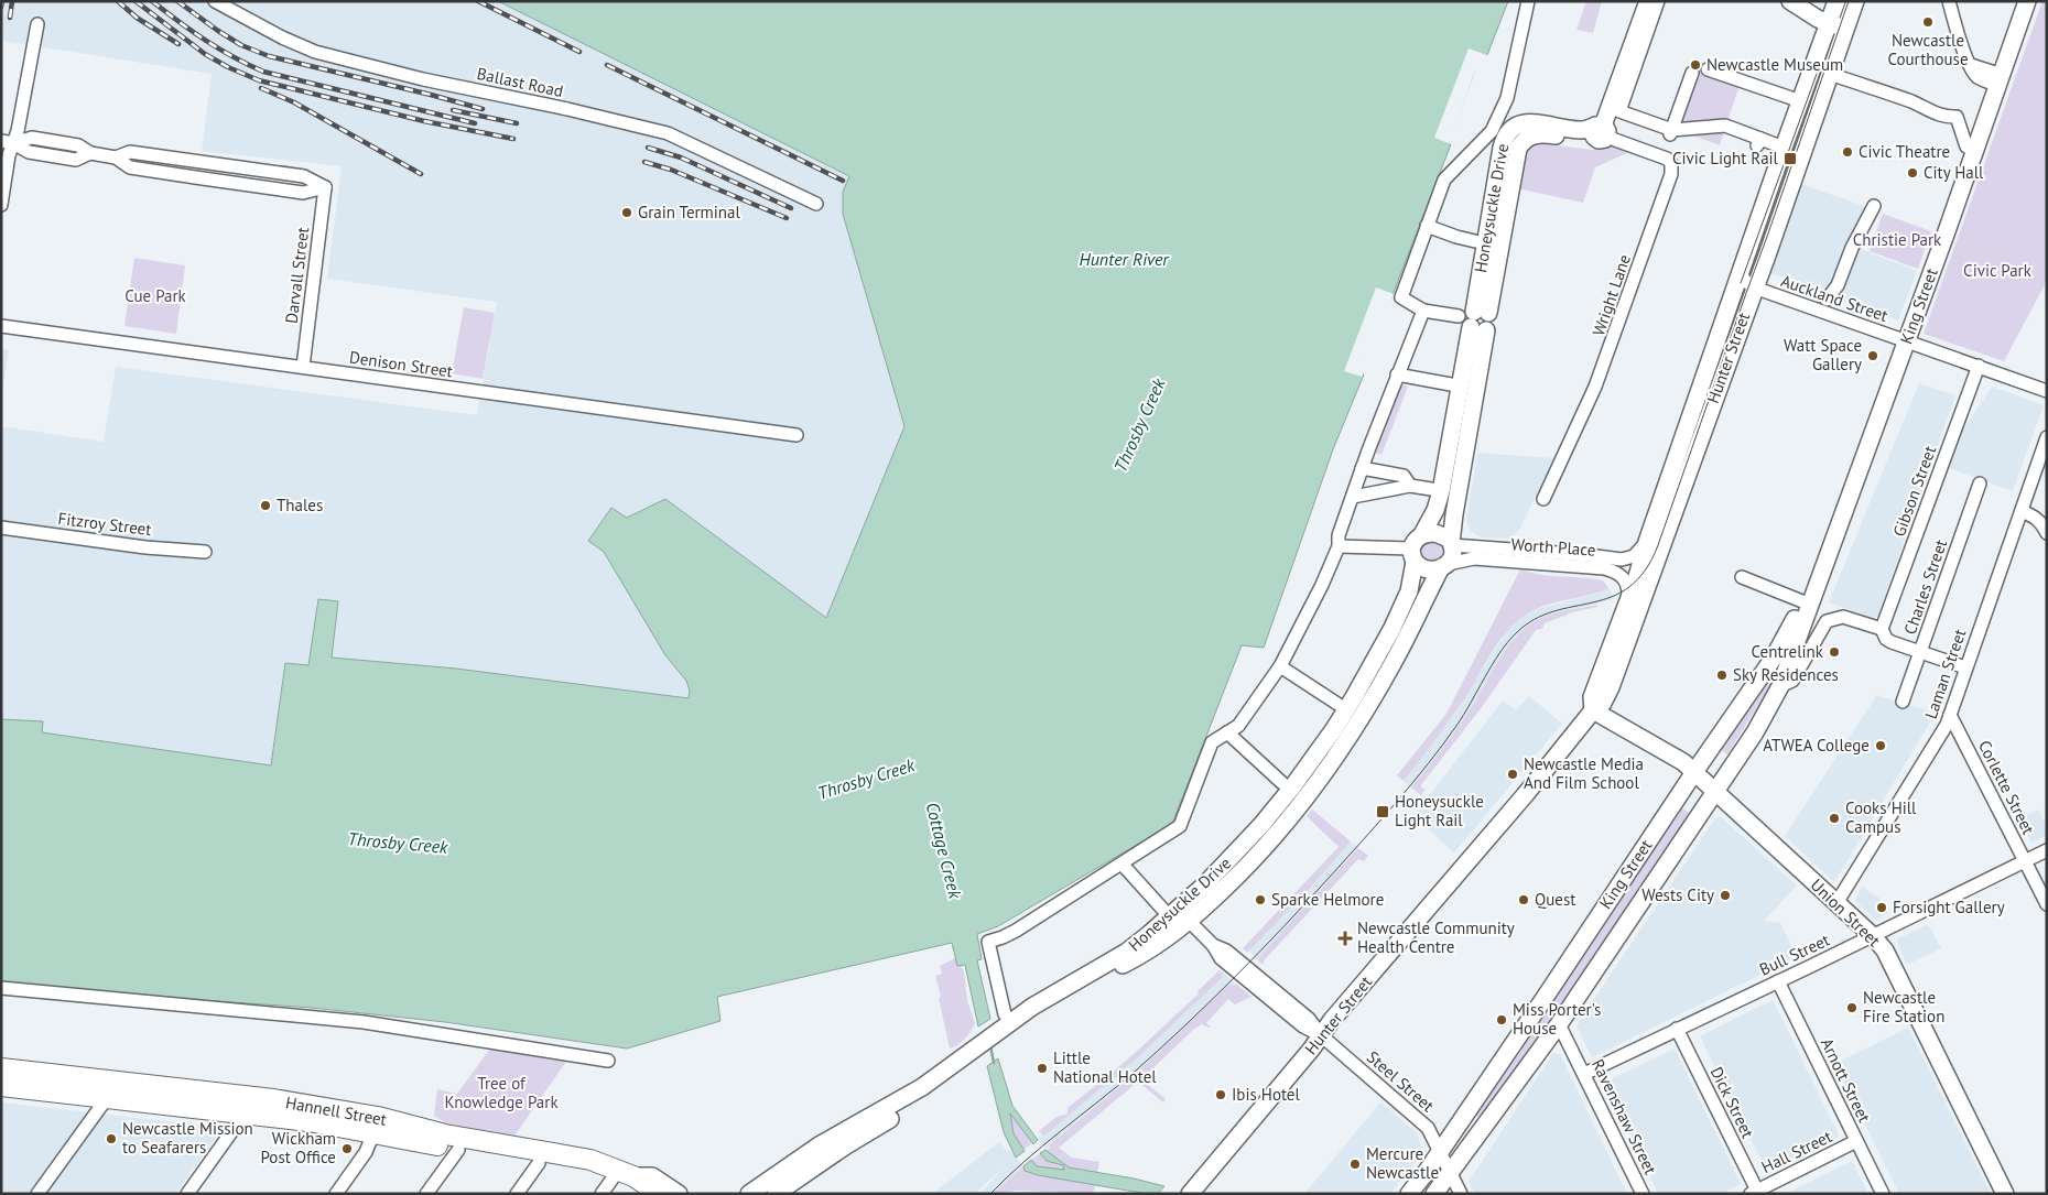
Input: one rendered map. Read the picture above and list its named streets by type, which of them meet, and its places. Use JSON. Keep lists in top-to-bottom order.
{
  "streets": {
    "highway": ["Hannell Street"],
    "main road": [
      "Honeysuckle Drive",
      "King Street",
      "Hunter Street",
      "Union Street"
    ],
    "street": [
      "Ballast Road",
      "Darvall Street",
      "Wright Lane",
      "Auckland Street",
      "Denison Street",
      "Gibson Street",
      "Fitzroy Street",
      "Worth Place",
      "Charles Street",
      "Laman Street",
      "Corlette Street",
      "Bull Street",
      "Arnott Street",
      "Steel Street",
      "Dick Street",
      "Ravenshaw Street",
      "Hall Street"
    ]
  },
  "crossings": [
    ["Honeysuckle Drive", "Wright Lane"],
    ["Honeysuckle Drive", "Worth Place"],
    ["Honeysuckle Drive", "Steel Street"],
    ["Darvall Street", "Denison Street"],
    ["Auckland Street", "King Street"],
    ["Auckland Street", "Hunter Street"],
    ["Auckland Street", "Gibson Street"],
    ["King Street", "Union Street"],
    ["King Street", "Steel Street"],
    ["King Street", "Ravenshaw Street"],
    ["Hunter Street", "Worth Place"],
    ["Hunter Street", "Union Street"],
    ["Hunter Street", "Steel Street"],
    ["Laman Street", "Corlette Street"],
    ["Laman Street", "Union Street"],
    ["Corlette Street", "Bull Street"],
    ["Union Street", "Bull Street"],
    ["Bull Street", "Arnott Street"],
    ["Bull Street", "Dick Street"],
    ["Bull Street", "Ravenshaw Street"],
    ["Arnott Street", "Hall Street"],
    ["Dick Street", "Hall Street"]
  ],
  "water": ["Hunter River", "Throsby Creek", "Cottage Creek"],
  "parks": [
    "Christie Park",
    "Civic Park",
    "Cue Park",
    "Tree of Knowledge Park"
  ],
  "places": {
    "other": [
      "Newcastle Courthouse",
      "Newcastle Museum",
      "Civic Theatre",
      "City Hall",
      "Grain Terminal",
      "Watt Space Gallery",
      "Thales",
      "Centrelink",
      "Sky Residences",
      "ATWEA College",
      "Newcastle Media And Film School",
      "Cooks Hill Campus",
      "Wests City",
      "Sparke Helmore",
      "Quest",
      "Forsight Gallery",
      "Newcastle Fire Station",
      "Miss Porter's House",
      "Little National Hotel",
      "Ibis Hotel",
      "Newcastle Mission to Seafarers",
      "Wickham Post Office",
      "Mercure Newcastle"
    ],
    "transit": ["Civic Light Rail", "Honeysuckle Light Rail"],
    "health": ["Newcastle Community Health Centre"]
  }
}
